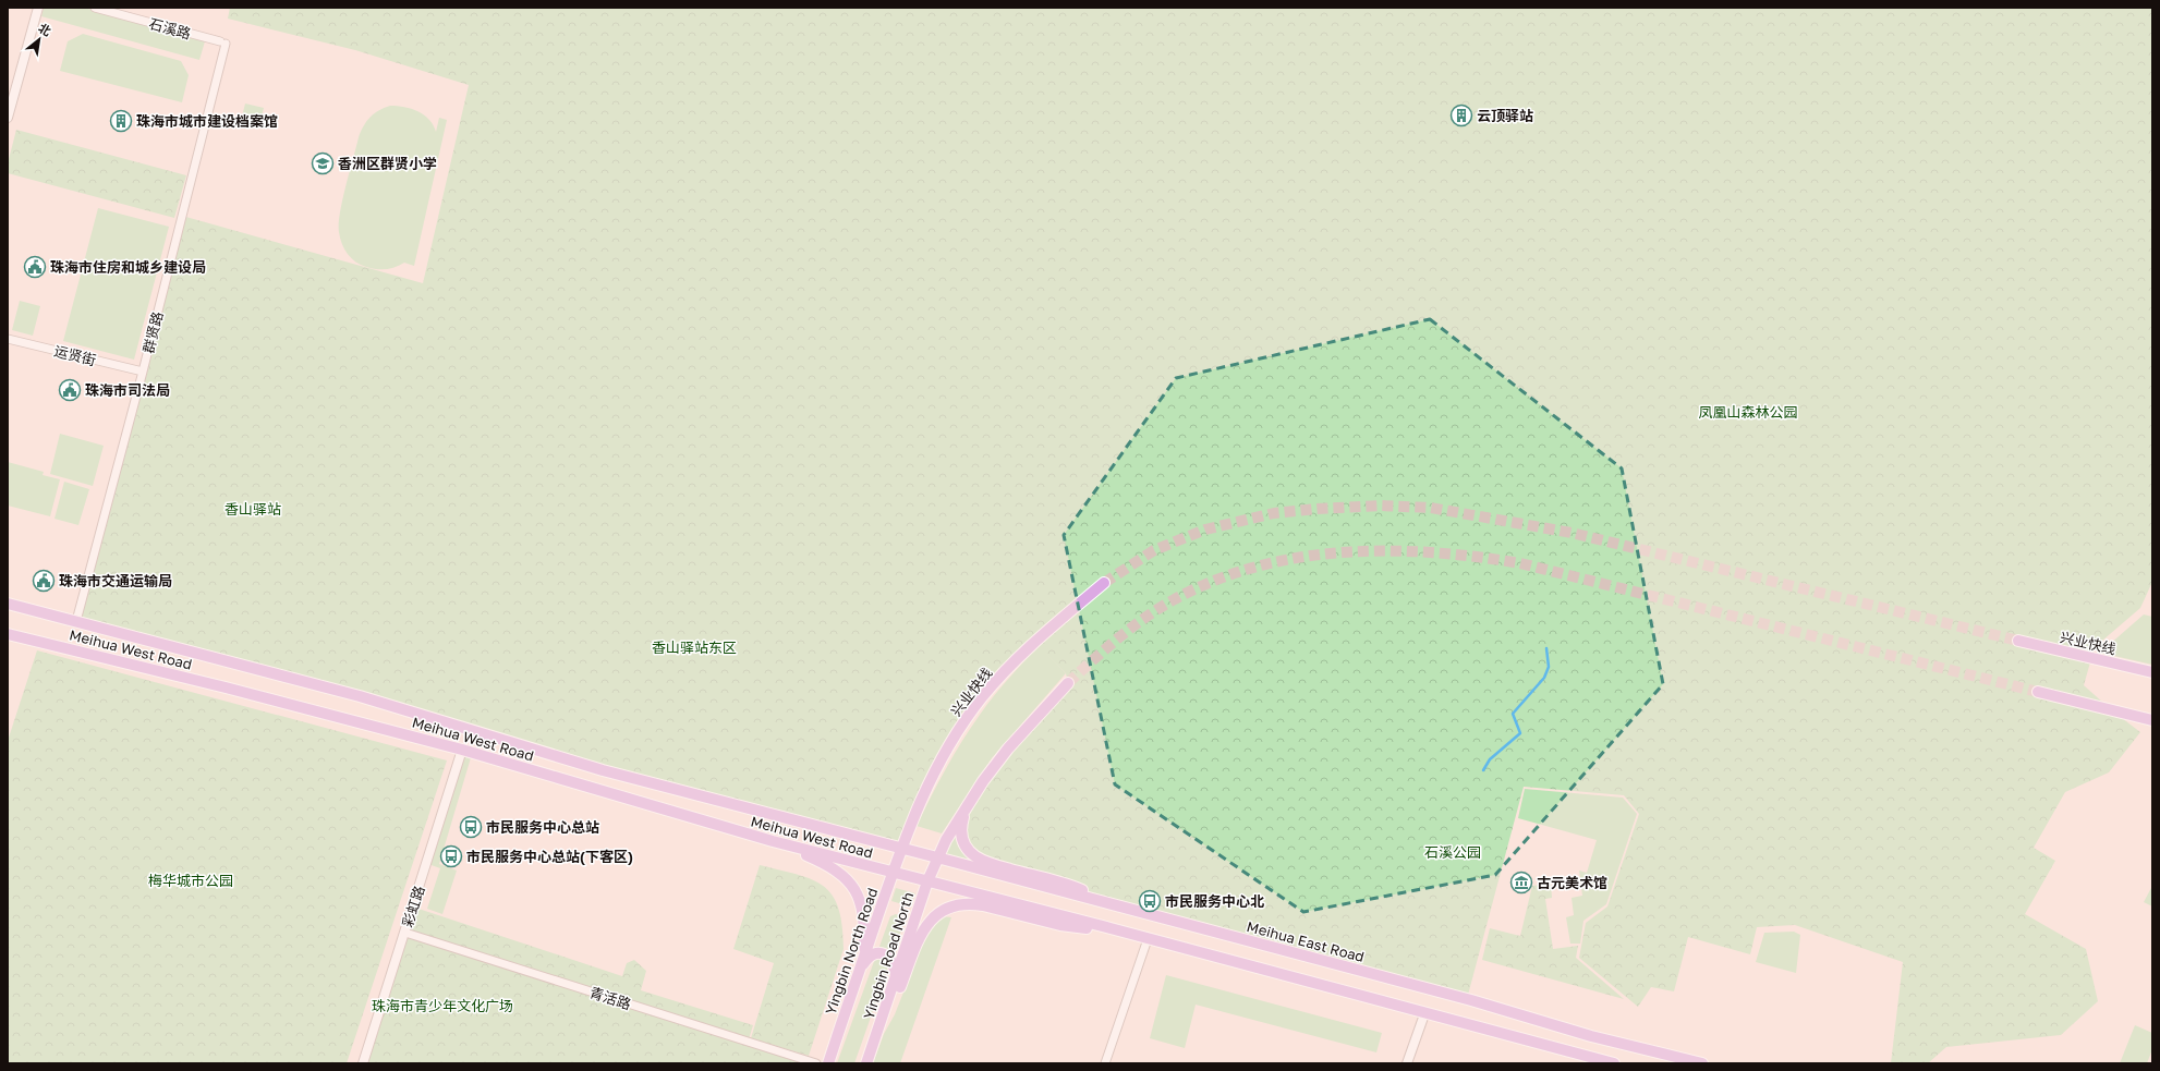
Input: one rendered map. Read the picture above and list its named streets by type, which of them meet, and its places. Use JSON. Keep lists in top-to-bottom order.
{
  "streets": {
    "main road": [
      "兴业快线",
      "Meihua West Road",
      "Meihua East Road",
      "Yingbin North Road",
      "Yingbin Road North"
    ],
    "street": [
      "石溪路",
      "群贤路",
      "运贤街",
      "彩虹路",
      "青活路"
    ]
  },
  "crossings": [
    ["石溪路", "群贤路"],
    ["群贤路", "运贤街"],
    ["群贤路", "Meihua West Road"],
    ["兴业快线", "Meihua West Road"],
    ["兴业快线", "Meihua East Road"],
    ["兴业快线", "Yingbin North Road"],
    ["Meihua West Road", "彩虹路"],
    ["Meihua West Road", "Meihua East Road"],
    ["Meihua West Road", "Yingbin North Road"],
    ["Meihua West Road", "Yingbin Road North"],
    ["彩虹路", "青活路"],
    ["Meihua East Road", "Yingbin North Road"],
    ["Meihua East Road", "Yingbin Road North"]
  ],
  "parks": [
    "凤凰山森林公园",
    "香山驿站",
    "香山驿站东区",
    "石溪公园",
    "梅华城市公园",
    "珠海市青少年文化广场"
  ],
  "places": {
    "building": ["云顶驿站", "珠海市城市建设档案馆"],
    "school or university": ["香洲区群贤小学"],
    "public building": ["珠海市住房和城乡建设局", "珠海市司法局", "珠海市交通运输局"],
    "bus stop": ["市民服务中心总站", "市民服务中心总站(下客区)", "市民服务中心北"],
    "museum": ["古元美术馆"]
  },
  "north": "top right"
}
